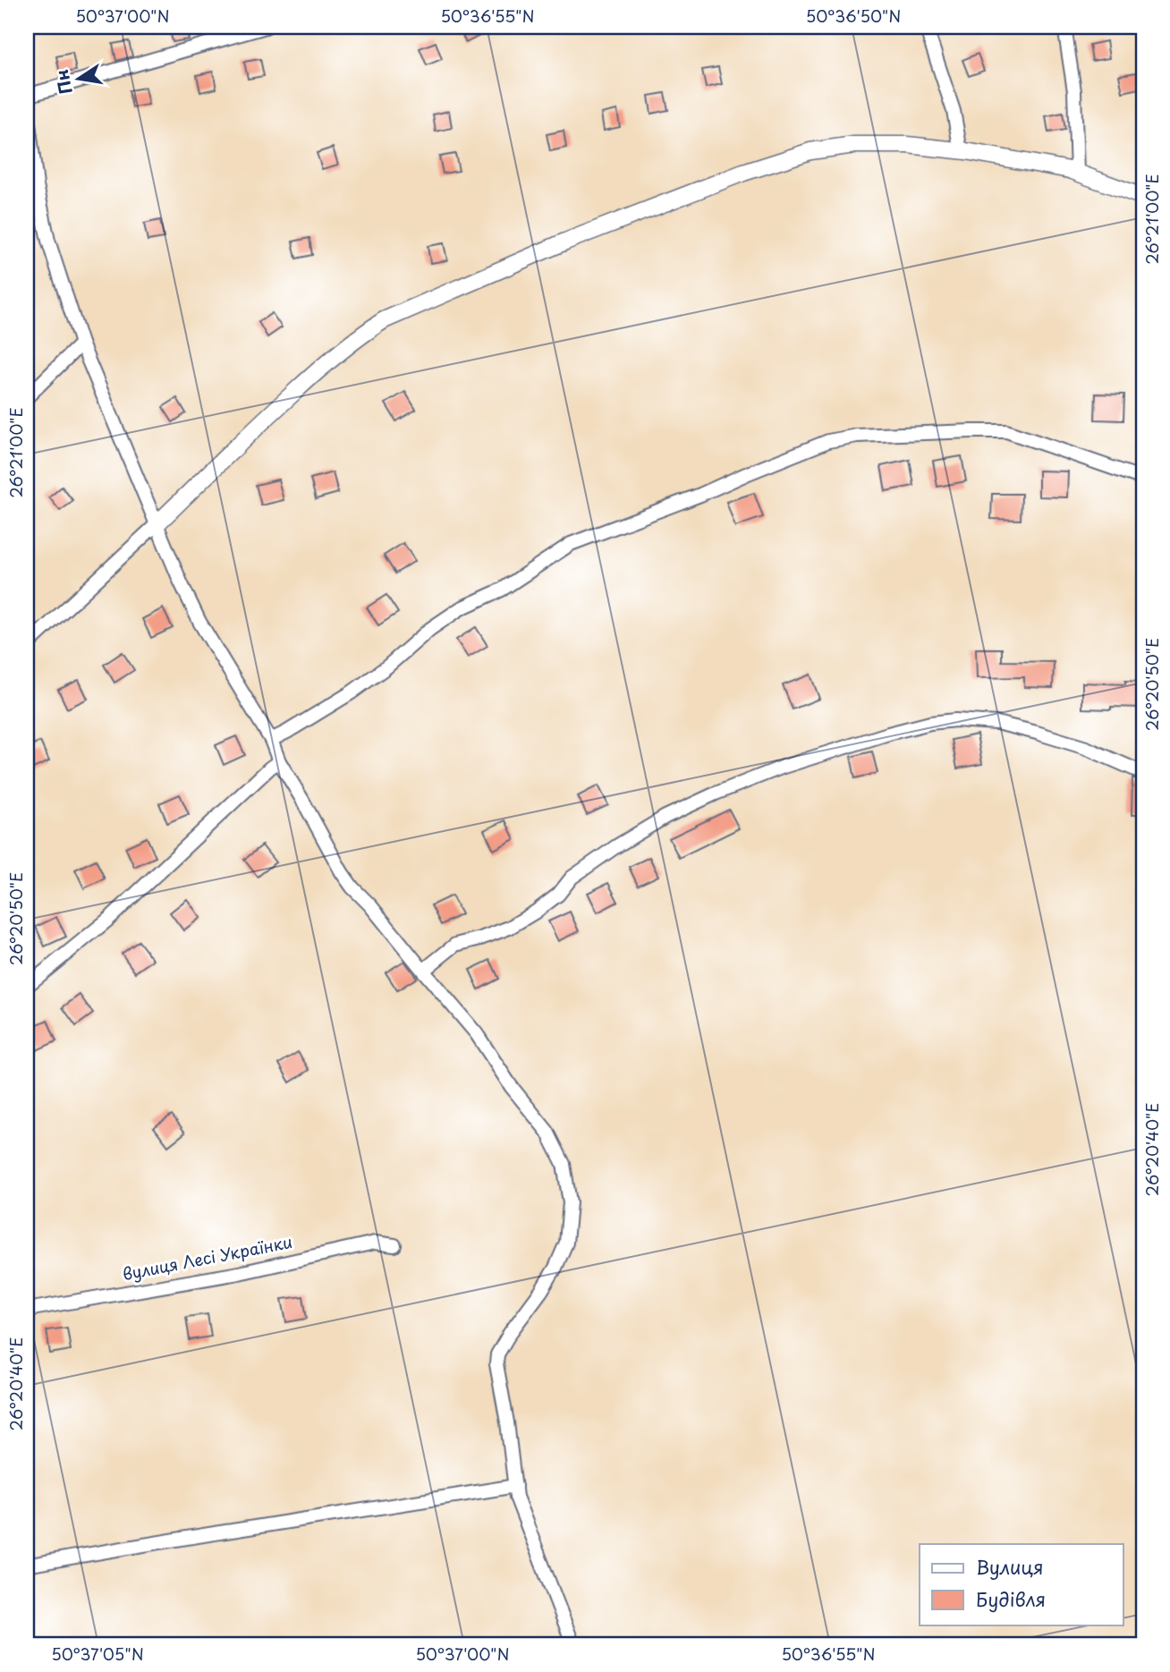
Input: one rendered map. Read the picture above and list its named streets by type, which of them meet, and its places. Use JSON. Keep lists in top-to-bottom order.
{
  "streets": {
    "street": ["вулиця Лесі Українки"]
  },
  "legend": ["Вулиця", "Будівля"],
  "north": "left",
  "coordinates": [
    "50°37'00\"N",
    "50°36'55\"N",
    "50°36'50\"N",
    "26°21'00\"E",
    "26°20'50\"E",
    "26°20'40\"E",
    "50°37'05\"N"
  ]
}
